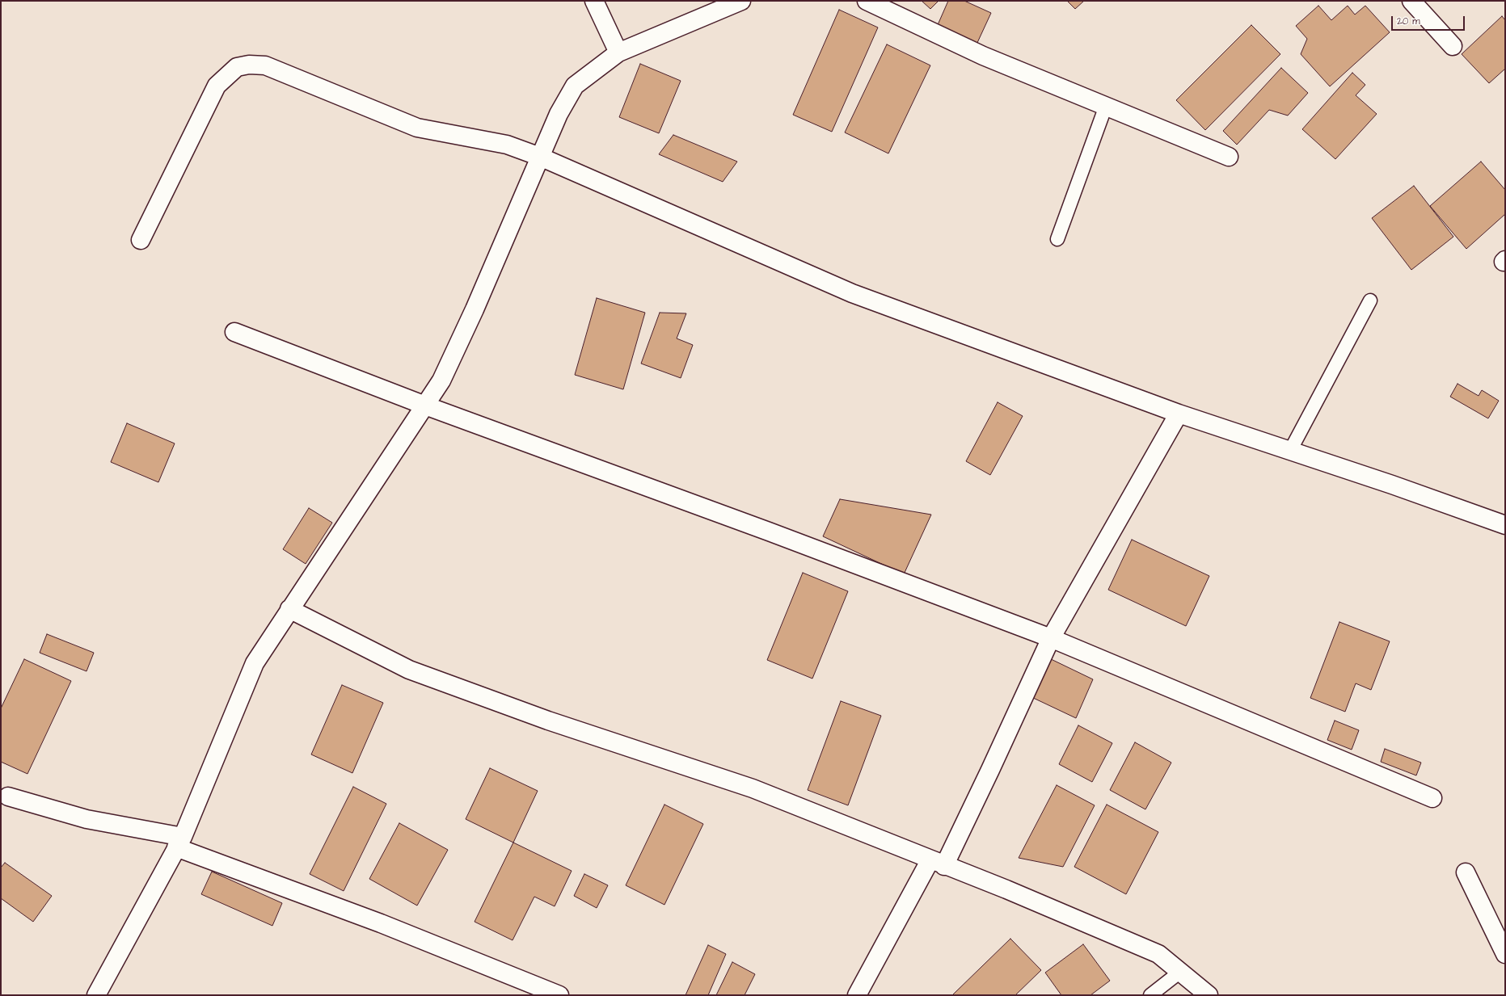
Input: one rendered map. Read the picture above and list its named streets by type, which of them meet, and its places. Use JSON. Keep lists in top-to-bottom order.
{
  "scale_bar": "20 m"
}
